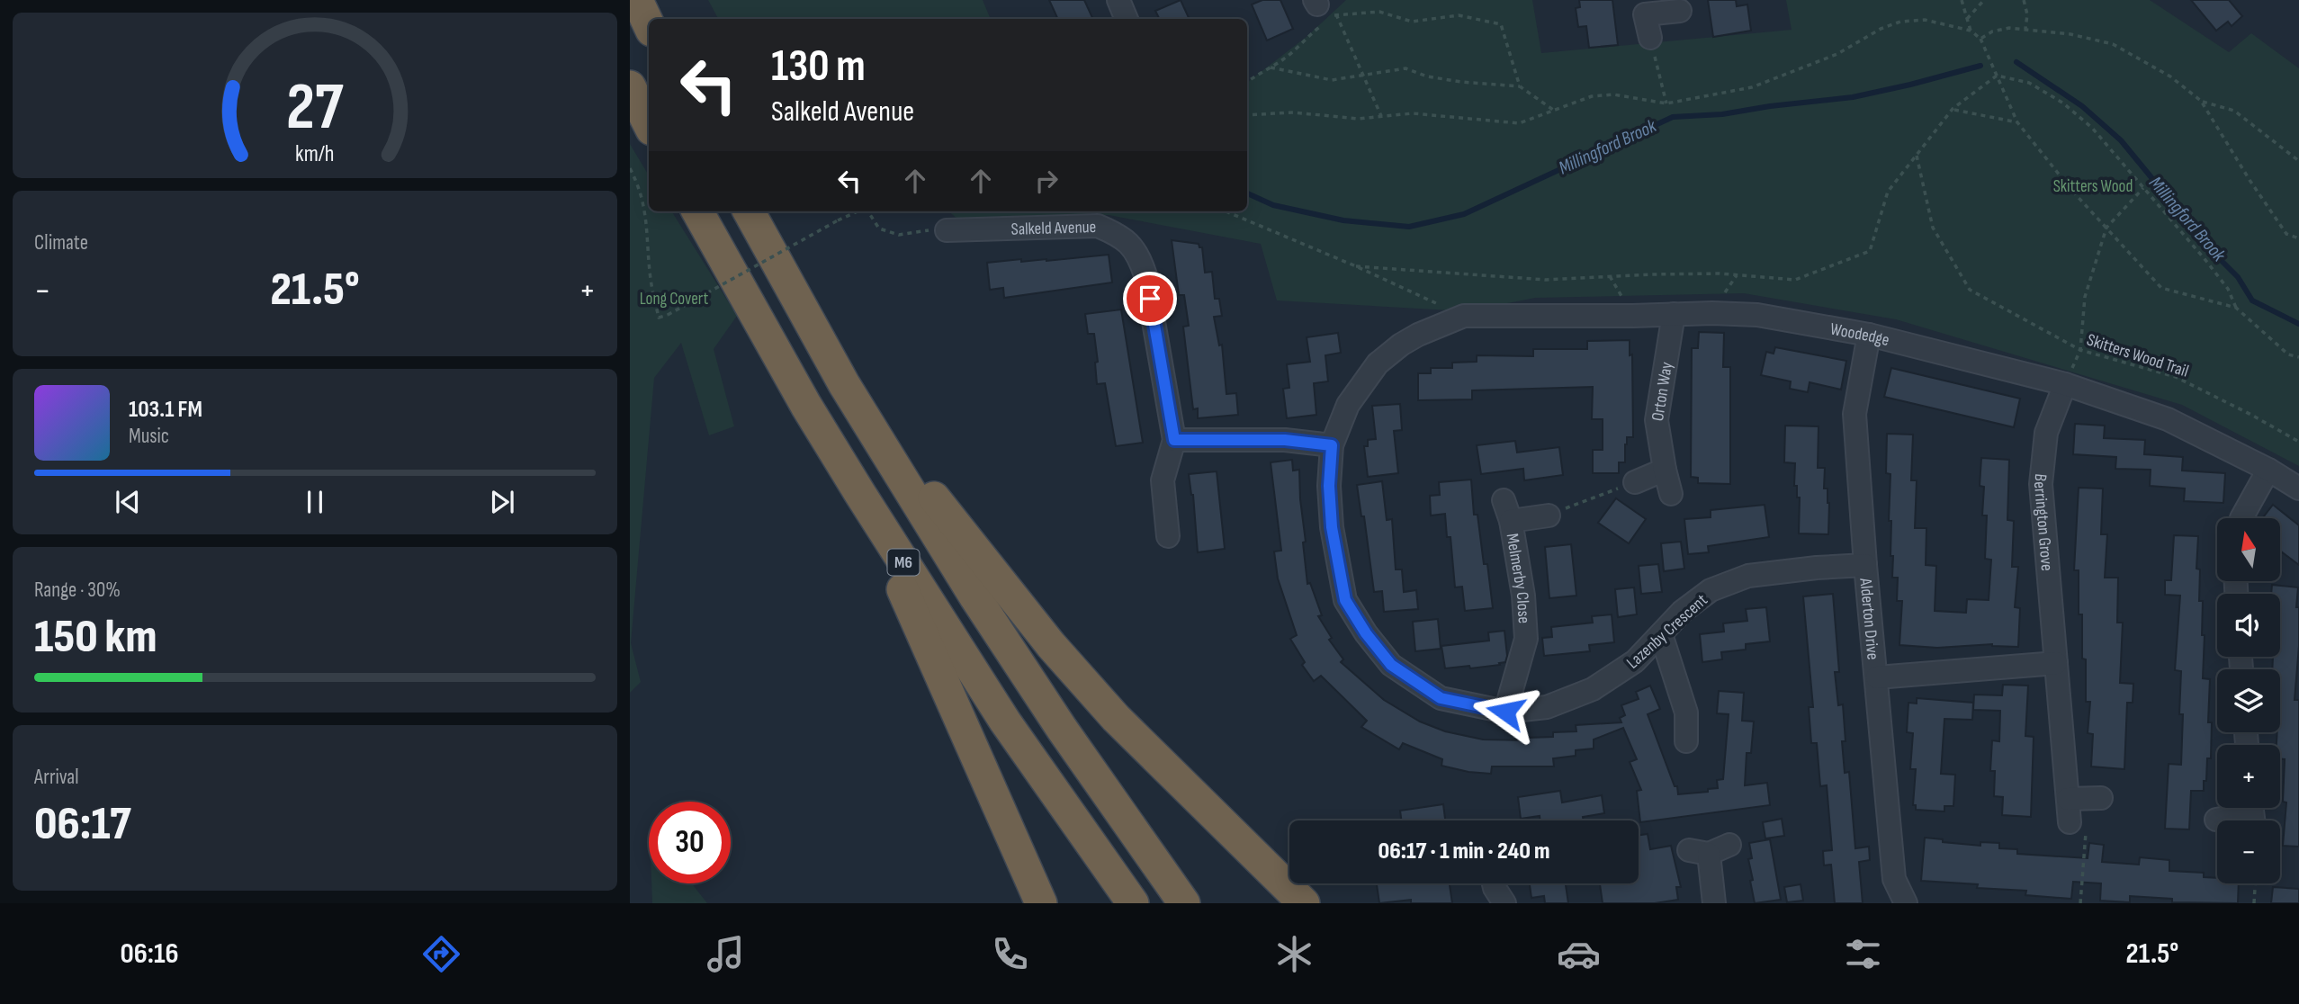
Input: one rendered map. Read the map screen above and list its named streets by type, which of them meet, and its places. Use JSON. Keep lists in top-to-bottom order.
{
  "streets": {
    "highway": ["M6"],
    "street": [
      "Salkeld Avenue",
      "Woodedge",
      "Orton Way",
      "Berrington Grove",
      "Melmerby Close",
      "Alderton Drive",
      "Lazenby Crescent"
    ],
    "path": ["Skitters Wood Trail"]
  },
  "crossings": [
    ["Woodedge", "Orton Way"],
    ["Woodedge", "Berrington Grove"],
    ["Woodedge", "Alderton Drive"],
    ["Woodedge", "Lazenby Crescent"],
    ["Melmerby Close", "Lazenby Crescent"],
    ["Alderton Drive", "Lazenby Crescent"]
  ],
  "water": ["Millingford Brook"],
  "parks": ["Skitters Wood", "Long Covert"],
  "north": "top",
  "page": {
    "turn": ["130 m", "Salkeld Avenue"],
    "tile": [
      "Climate",
      ["Range · 30%", "150 km"],
      ["Arrival", "06:17"]
    ],
    "heat": ["−", "21.5°", "+"],
    "song": ["103.1 FM", "Music"],
    "map_buttons": ["+", "−"],
    "limit": "30",
    "trip": "06:17 · 1 min · 240 m",
    "tabs": ["06:16", "21.5°"],
    "gauge": ["27", "km/h"]
  }
}
